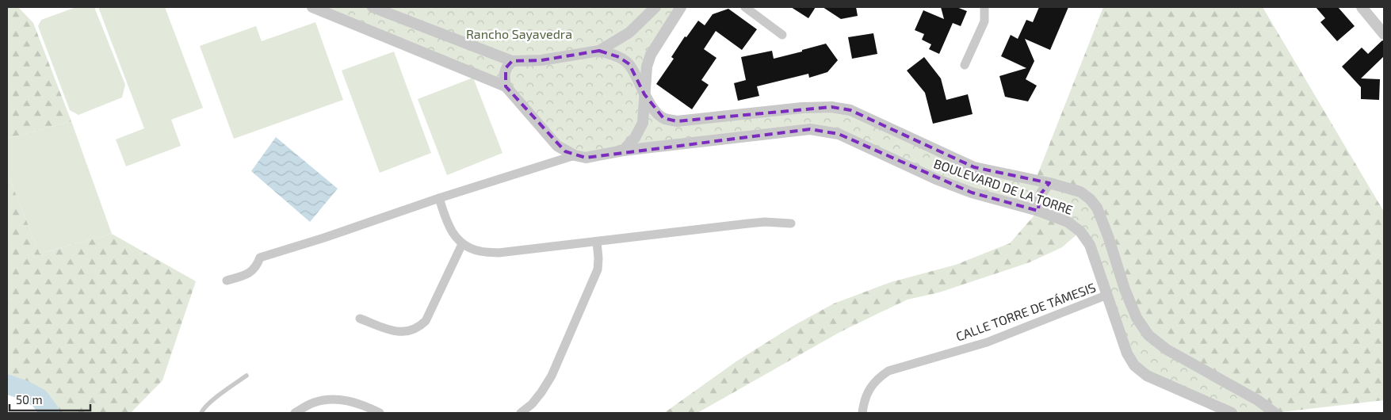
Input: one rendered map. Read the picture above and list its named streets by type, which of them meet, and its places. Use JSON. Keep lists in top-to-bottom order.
{
  "streets": {
    "street": ["BOULEVARD DE LA TORRE", "CALLE TORRE DE TÁMESIS"]
  },
  "crossings": [
    ["BOULEVARD DE LA TORRE", "CALLE TORRE DE TÁMESIS"]
  ],
  "parks": ["Rancho Sayavedra"],
  "scale_bar": "50 m"
}
